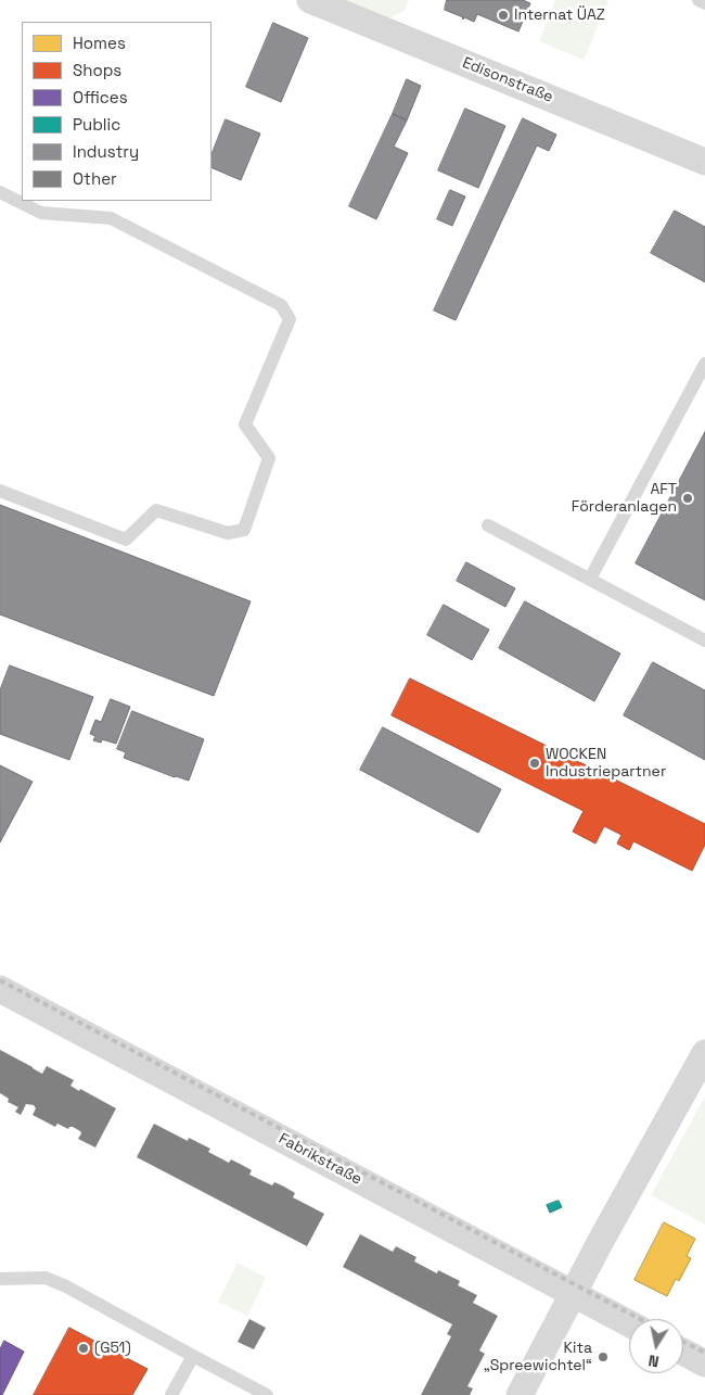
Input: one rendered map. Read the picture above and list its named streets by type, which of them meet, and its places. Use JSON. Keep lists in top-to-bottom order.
{
  "streets": {
    "street": ["Edisonstraße", "Fabrikstraße"]
  },
  "places": [
    "Internat ÜAZ",
    "AFT Förderanlagen",
    "WOCKEN Industriepartner",
    "(G51)",
    "Kita „Spreewichtel“"
  ],
  "legend": [
    "Homes",
    "Shops",
    "Offices",
    "Public",
    "Industry",
    "Other"
  ],
  "north": "bottom"
}
